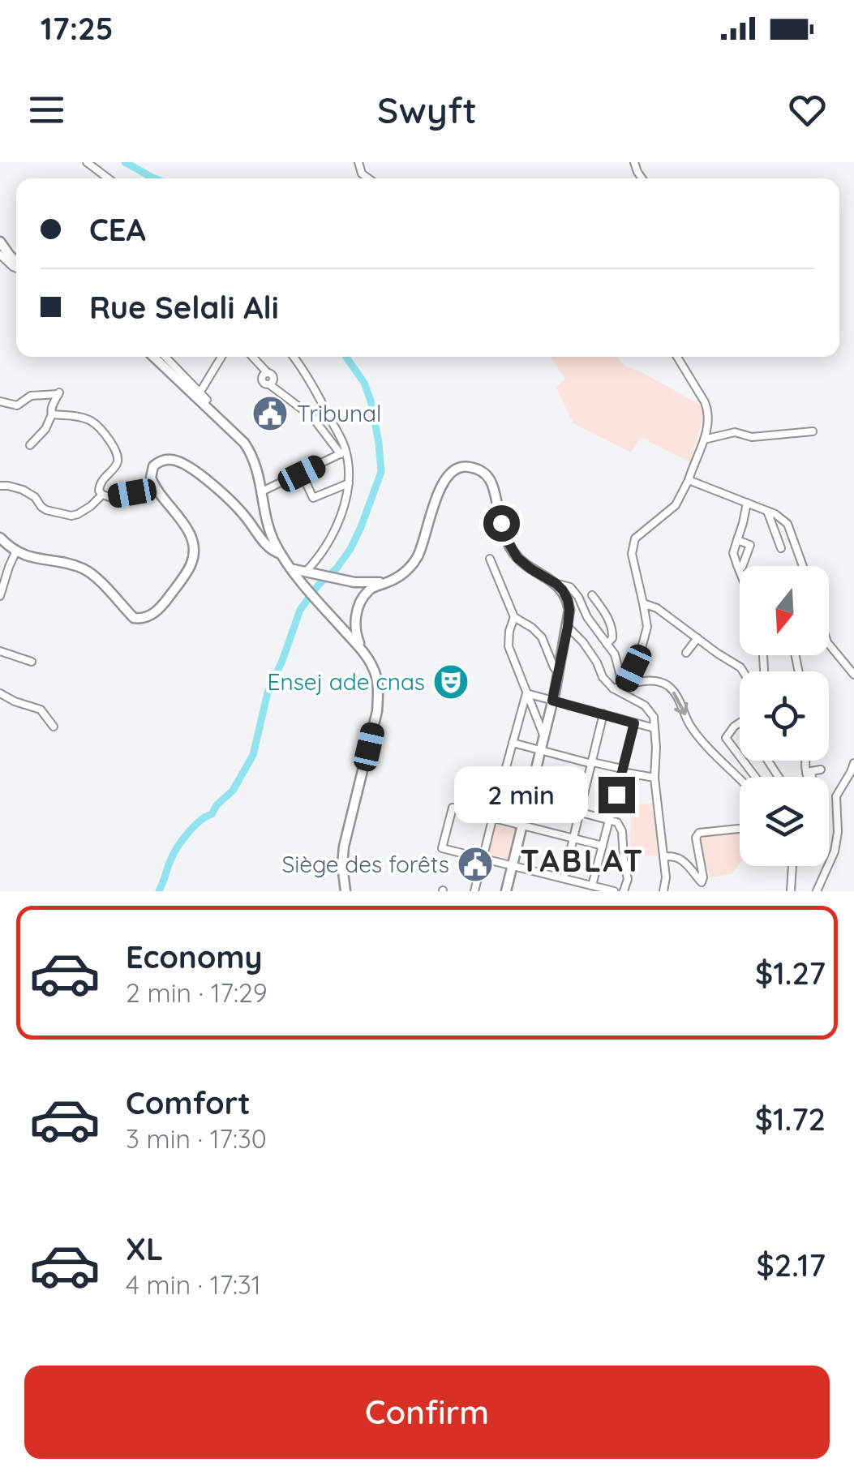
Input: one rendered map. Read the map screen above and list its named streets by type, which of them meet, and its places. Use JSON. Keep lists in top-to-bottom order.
{
  "districts": ["TABLAT"],
  "places": {
    "public building": ["Tribunal", "Siège des forêts"],
    "theatre": ["Ensej ade cnas"]
  },
  "north": "bottom",
  "page": {
    "status": "17:25",
    "header": "Swyft",
    "banner": ["CEA", "Rue Selali Ali"],
    "bubble": "2 min",
    "list": [
      {
        "name": "Economy",
        "note": "2 min · 17:29",
        "value": "$1.27"
      },
      {
        "name": "Comfort",
        "note": "3 min · 17:30",
        "value": "$1.72"
      },
      {
        "name": "XL",
        "note": "4 min · 17:31",
        "value": "$2.17"
      }
    ],
    "buttons": "Confirm"
  }
}
